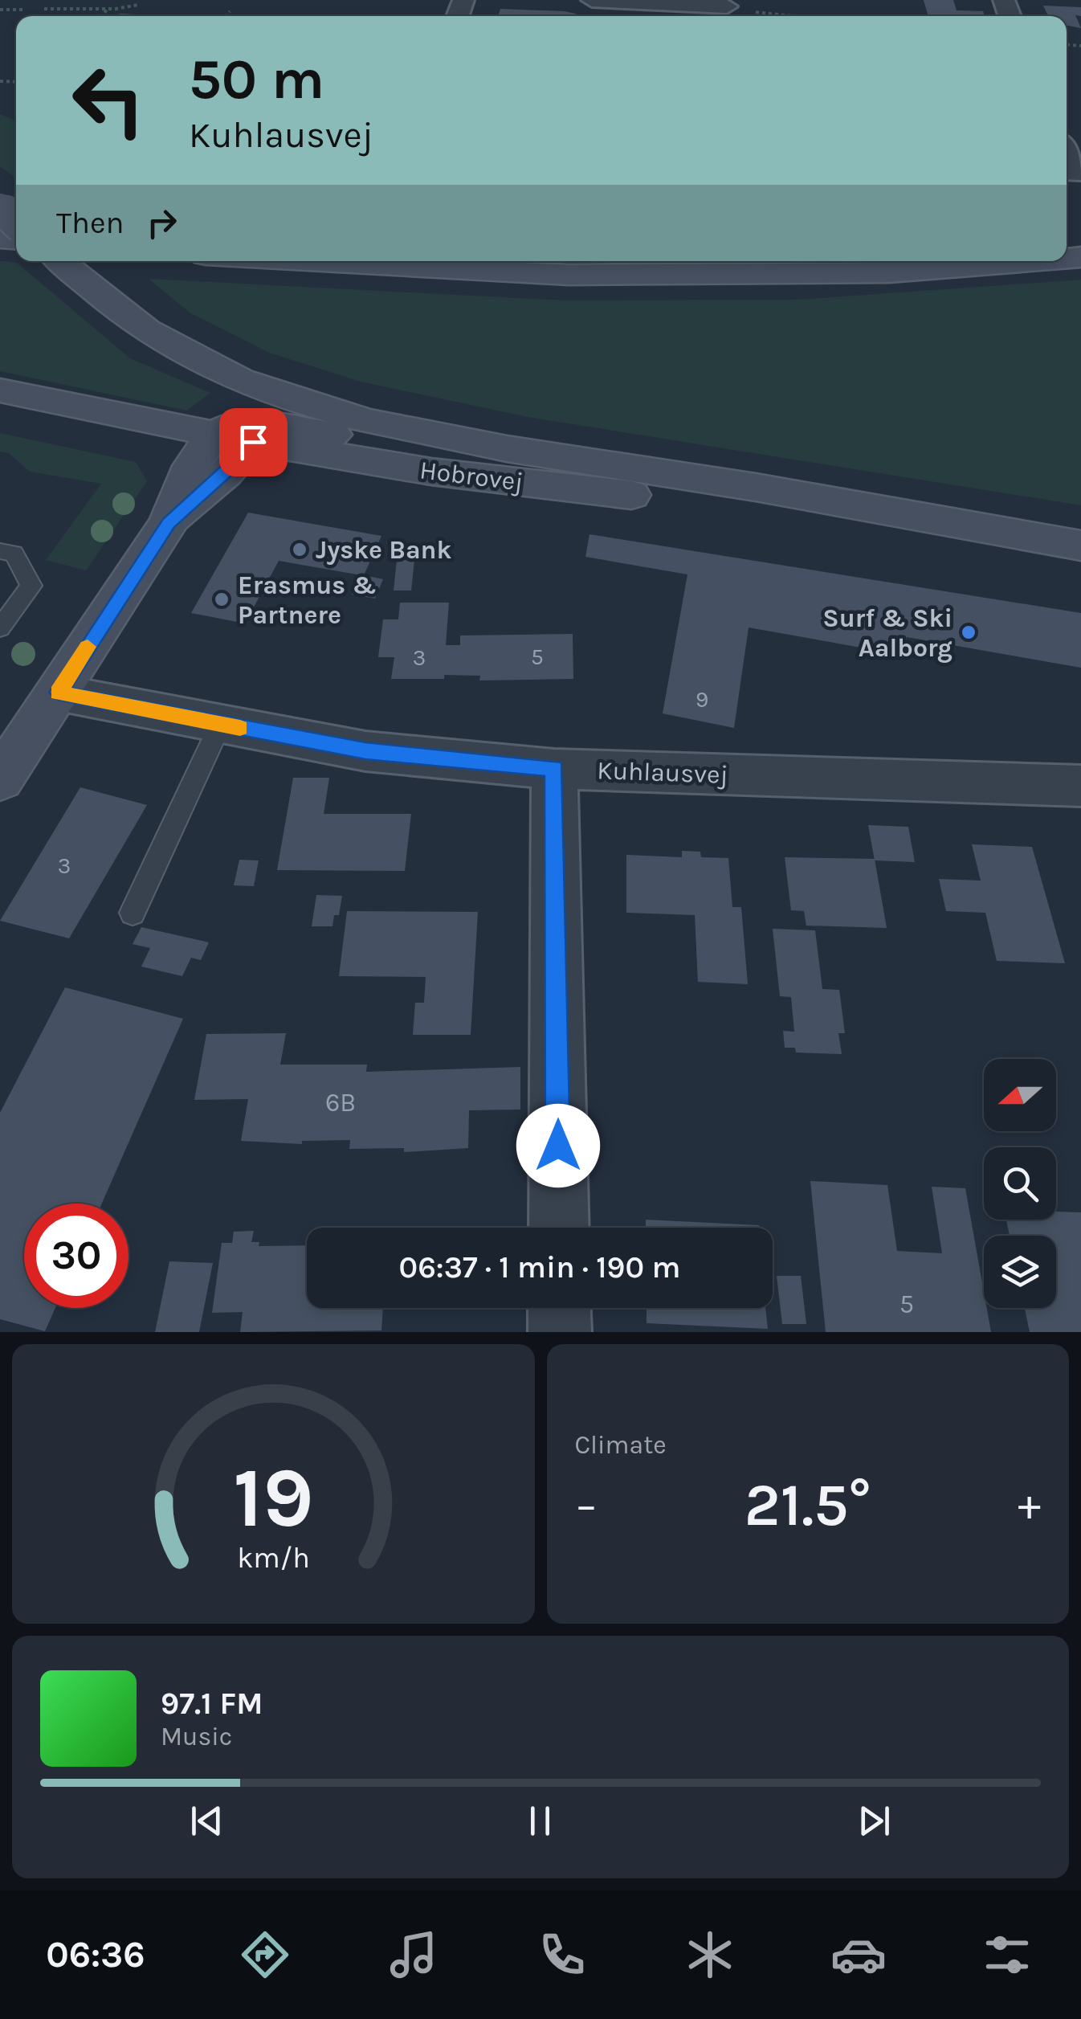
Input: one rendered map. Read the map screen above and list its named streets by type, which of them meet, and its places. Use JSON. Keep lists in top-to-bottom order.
{
  "streets": {
    "main road": ["Hobrovej"],
    "street": ["Kuhlausvej"]
  },
  "places": ["Jyske Bank", "Erasmus & Partnere", "Surf & Ski Aalborg"],
  "house_numbers": [
    "5",
    "3",
    "9",
    "3",
    "6B",
    "5"
  ],
  "north": "left",
  "page": {
    "turn": ["50 m", "Kuhlausvej"],
    "then": "Then",
    "limit": "30",
    "trip": "06:37 · 1 min · 190 m",
    "tile": "Climate",
    "heat": ["−", "21.5°", "+"],
    "song": ["97.1 FM", "Music"],
    "tabs": "06:36",
    "gauge": ["19", "km/h"]
  }
}
